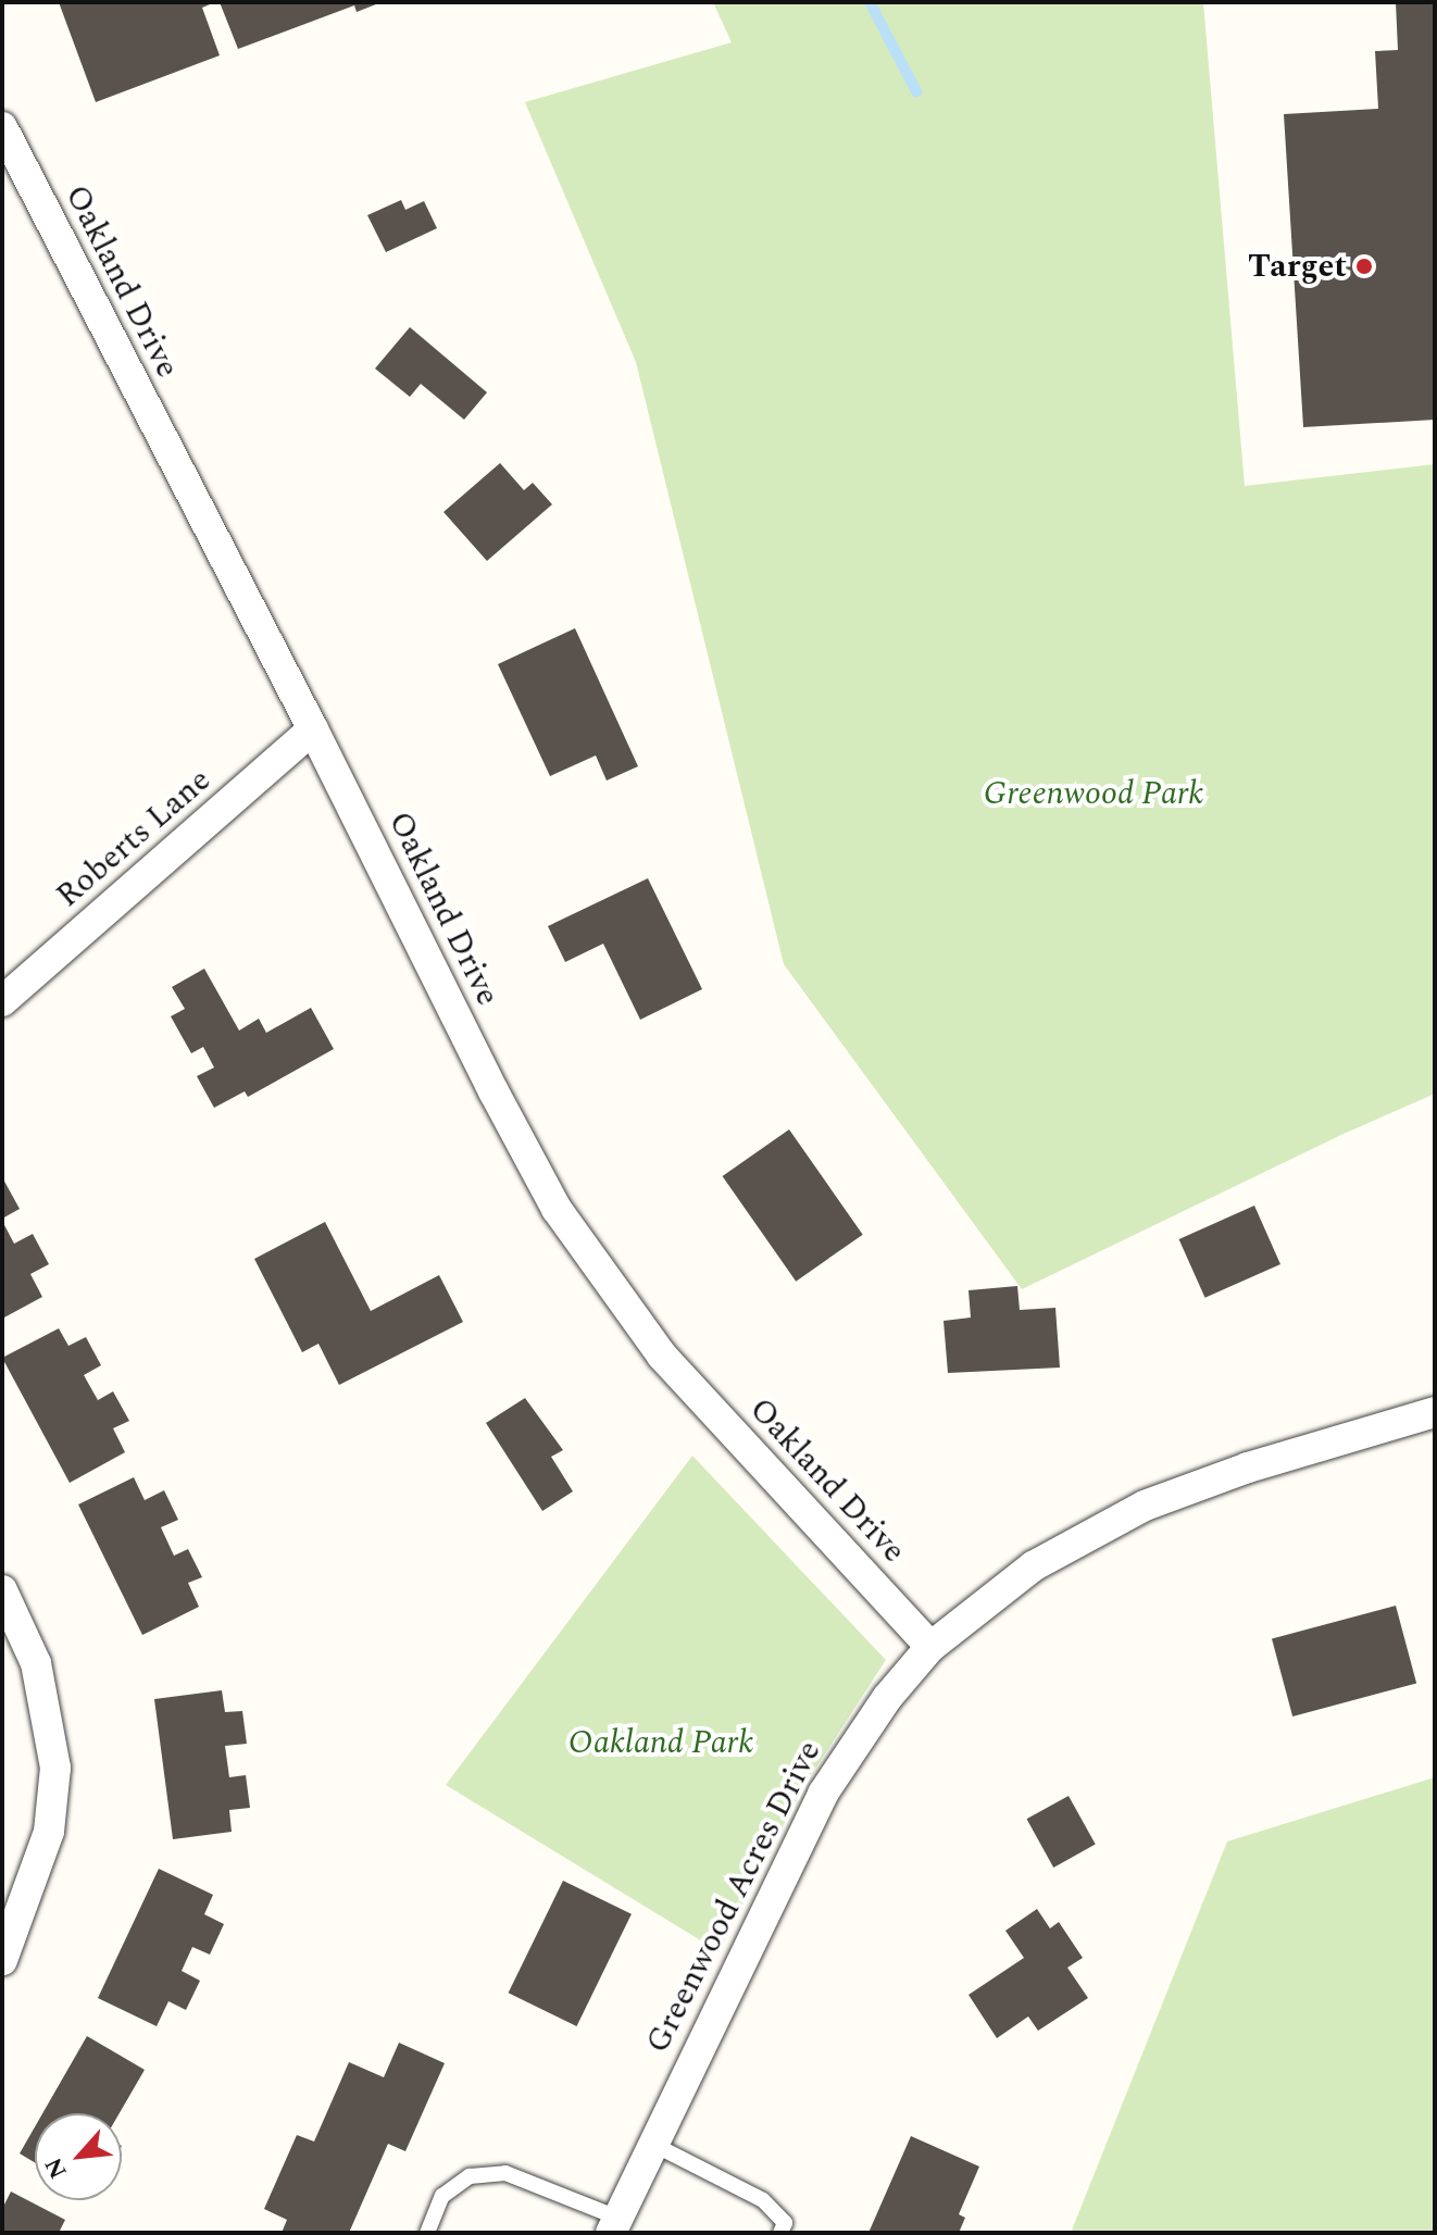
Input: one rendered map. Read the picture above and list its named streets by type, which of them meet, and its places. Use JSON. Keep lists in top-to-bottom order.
{
  "streets": {
    "street": ["Oakland Drive", "Roberts Lane", "Greenwood Acres Drive"]
  },
  "crossings": [
    ["Oakland Drive", "Roberts Lane"],
    ["Oakland Drive", "Greenwood Acres Drive"]
  ],
  "parks": ["Greenwood Park", "Oakland Park"],
  "places": ["Target"],
  "north": "bottom left"
}
